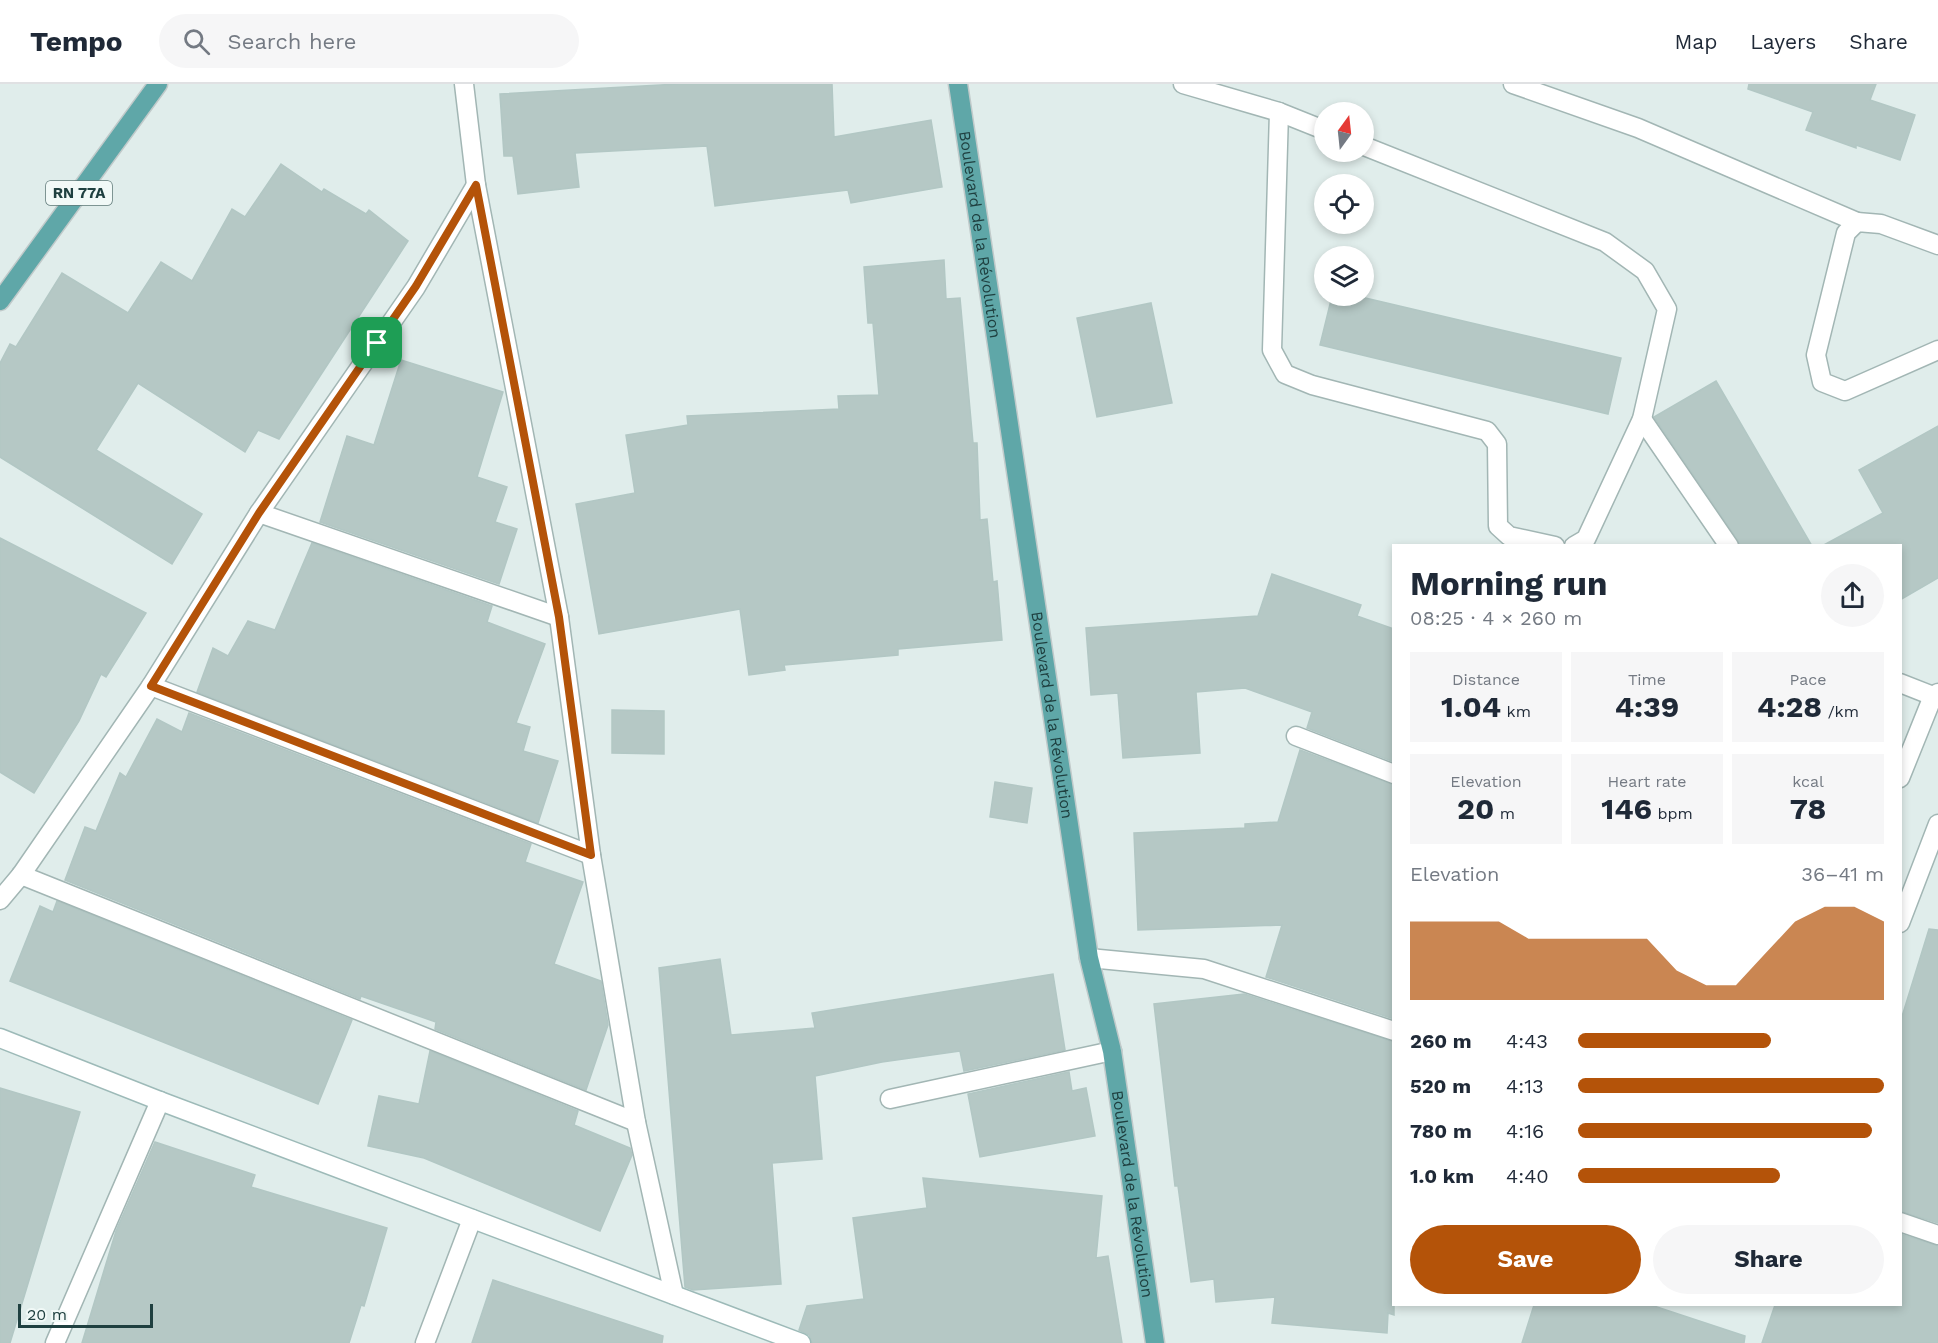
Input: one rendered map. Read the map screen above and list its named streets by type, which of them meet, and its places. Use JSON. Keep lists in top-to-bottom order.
{
  "streets": {
    "main road": ["RN 77A", "Boulevard de la Révolution"]
  },
  "scale_bar": "20 m",
  "north": "top",
  "page": {
    "header": "Tempo",
    "search": "Search here",
    "nav": ["Map", "Layers", "Share"],
    "heading": ["Morning run", "08:25 · 4 × 260 m"],
    "stats": [
      ["Distance", "1.04 km"],
      ["Time", "4:39"],
      ["Pace", "4:28 /km"],
      ["Elevation", "20 m"],
      ["Heart rate", "146 bpm"],
      ["kcal", "78"]
    ],
    "chart": ["Elevation", "36–41 m"],
    "list": [
      {
        "name": "260 m",
        "note": "4:43"
      },
      {
        "name": "520 m",
        "note": "4:13"
      },
      {
        "name": "780 m",
        "note": "4:16"
      },
      {
        "name": "1.0 km",
        "note": "4:40"
      }
    ],
    "buttons": ["Save", "Share"],
    "scale": "20 m"
  }
}
